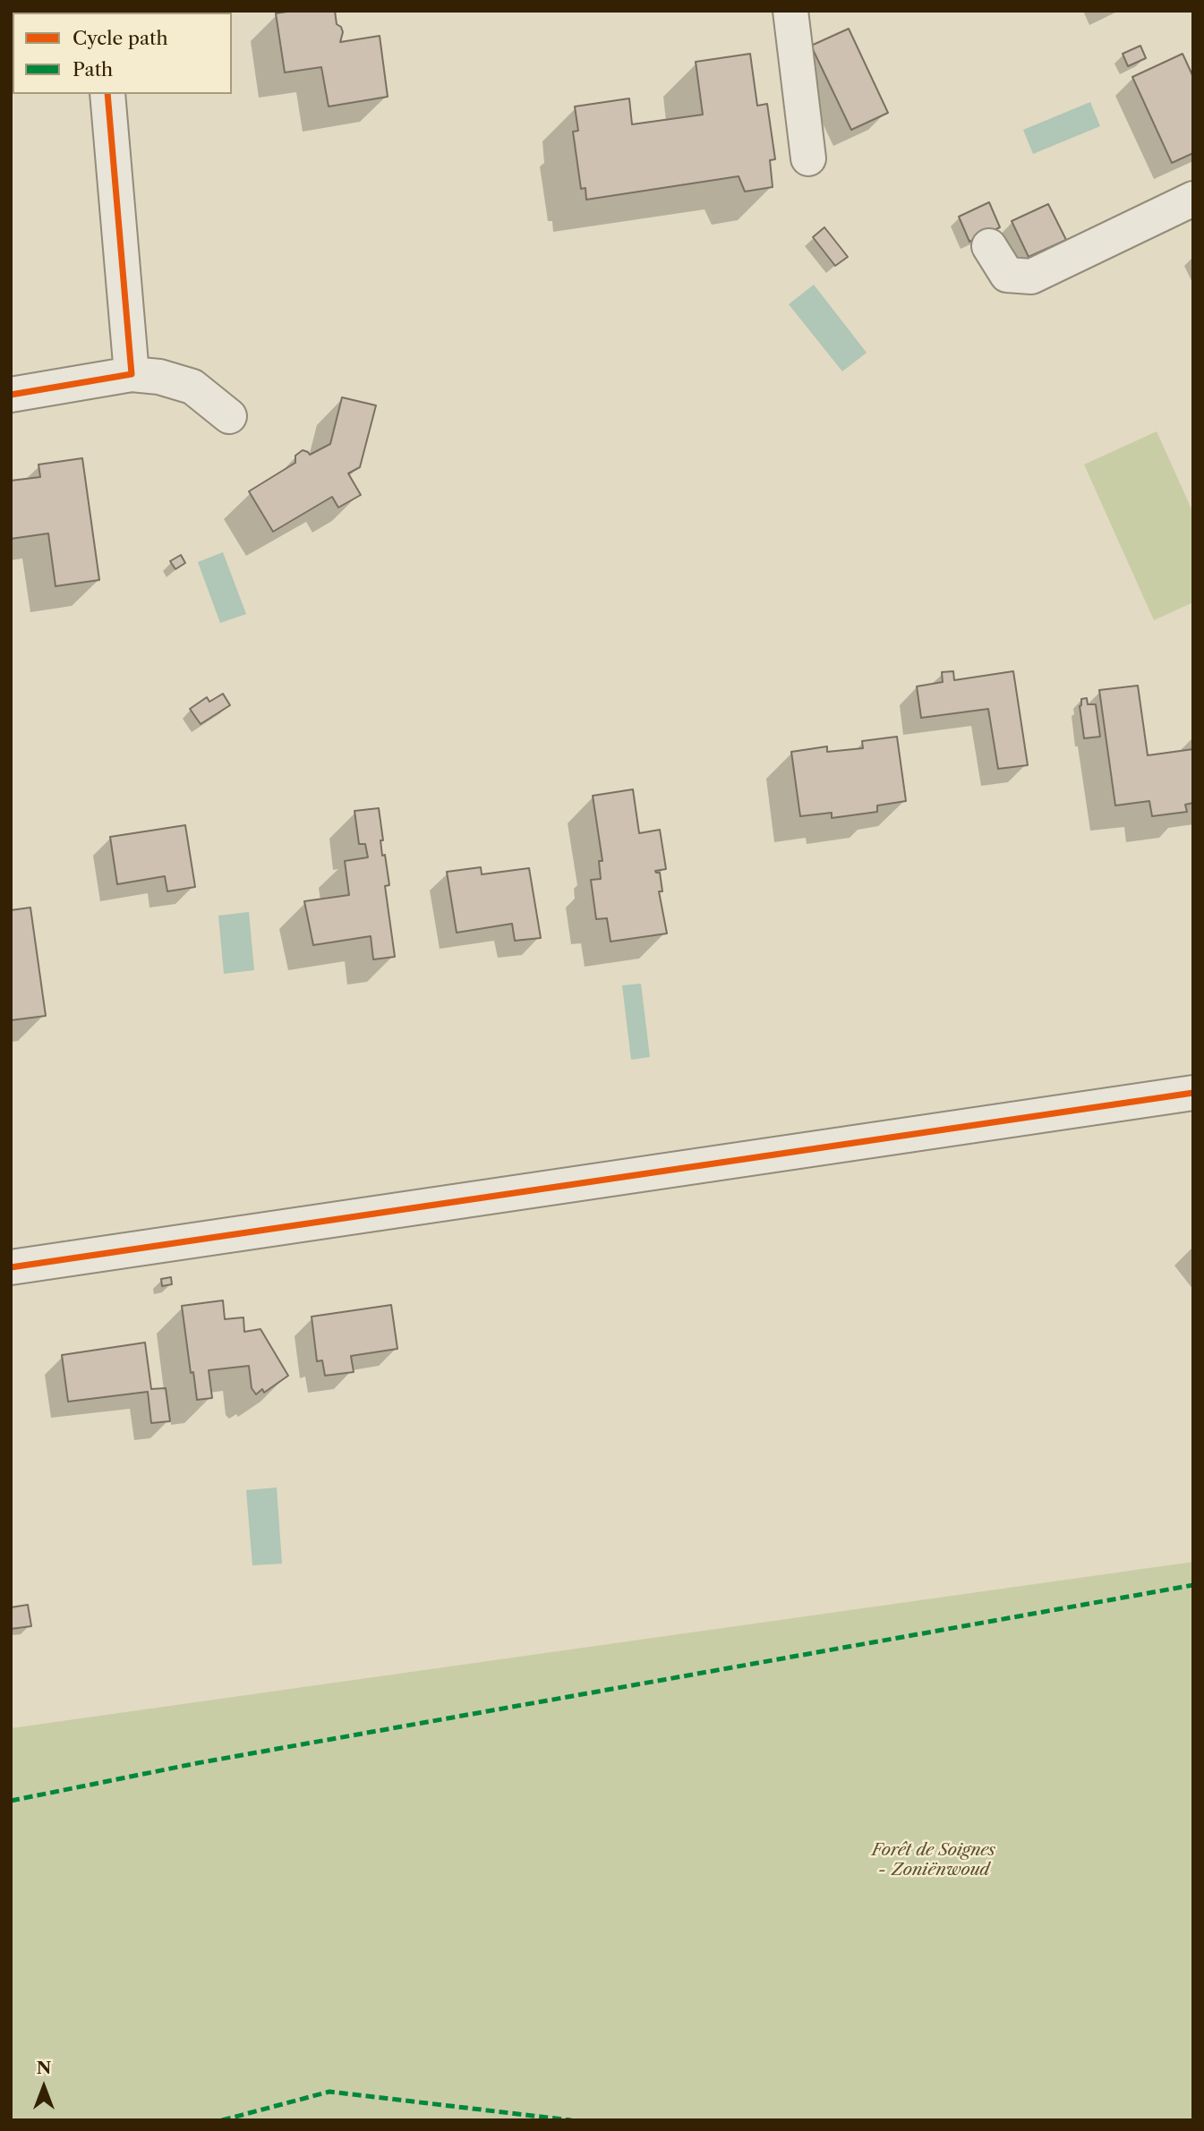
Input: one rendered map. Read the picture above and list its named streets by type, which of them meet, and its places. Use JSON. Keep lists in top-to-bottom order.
{
  "parks": ["Forêt de Soignes - Zoniënwoud"],
  "legend": ["Cycle path", "Path"],
  "north": "top"
}
